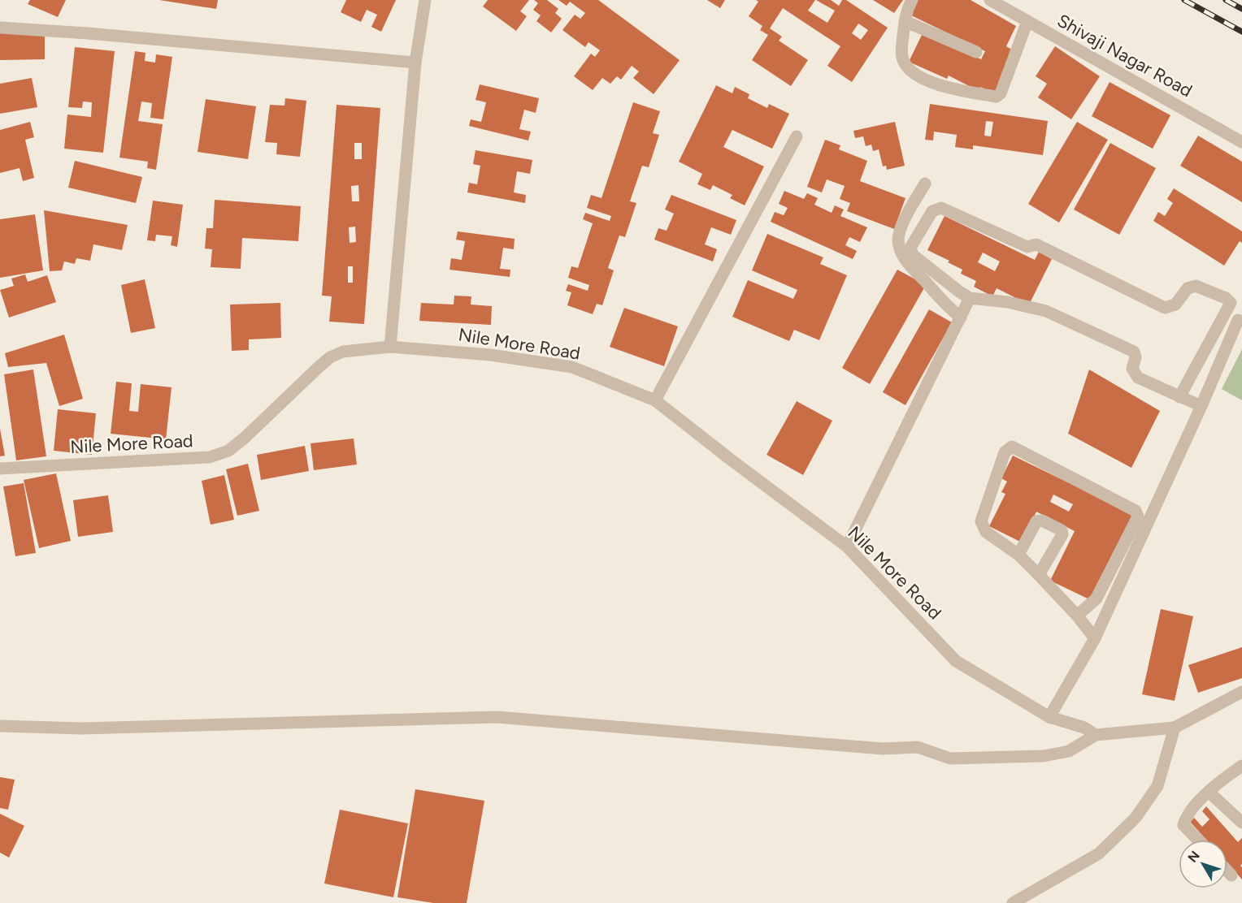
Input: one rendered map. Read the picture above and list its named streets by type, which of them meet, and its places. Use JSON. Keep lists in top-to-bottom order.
{
  "streets": {
    "street": ["Shivaji Nagar Road", "Nile More Road"]
  },
  "north": "top left"
}
